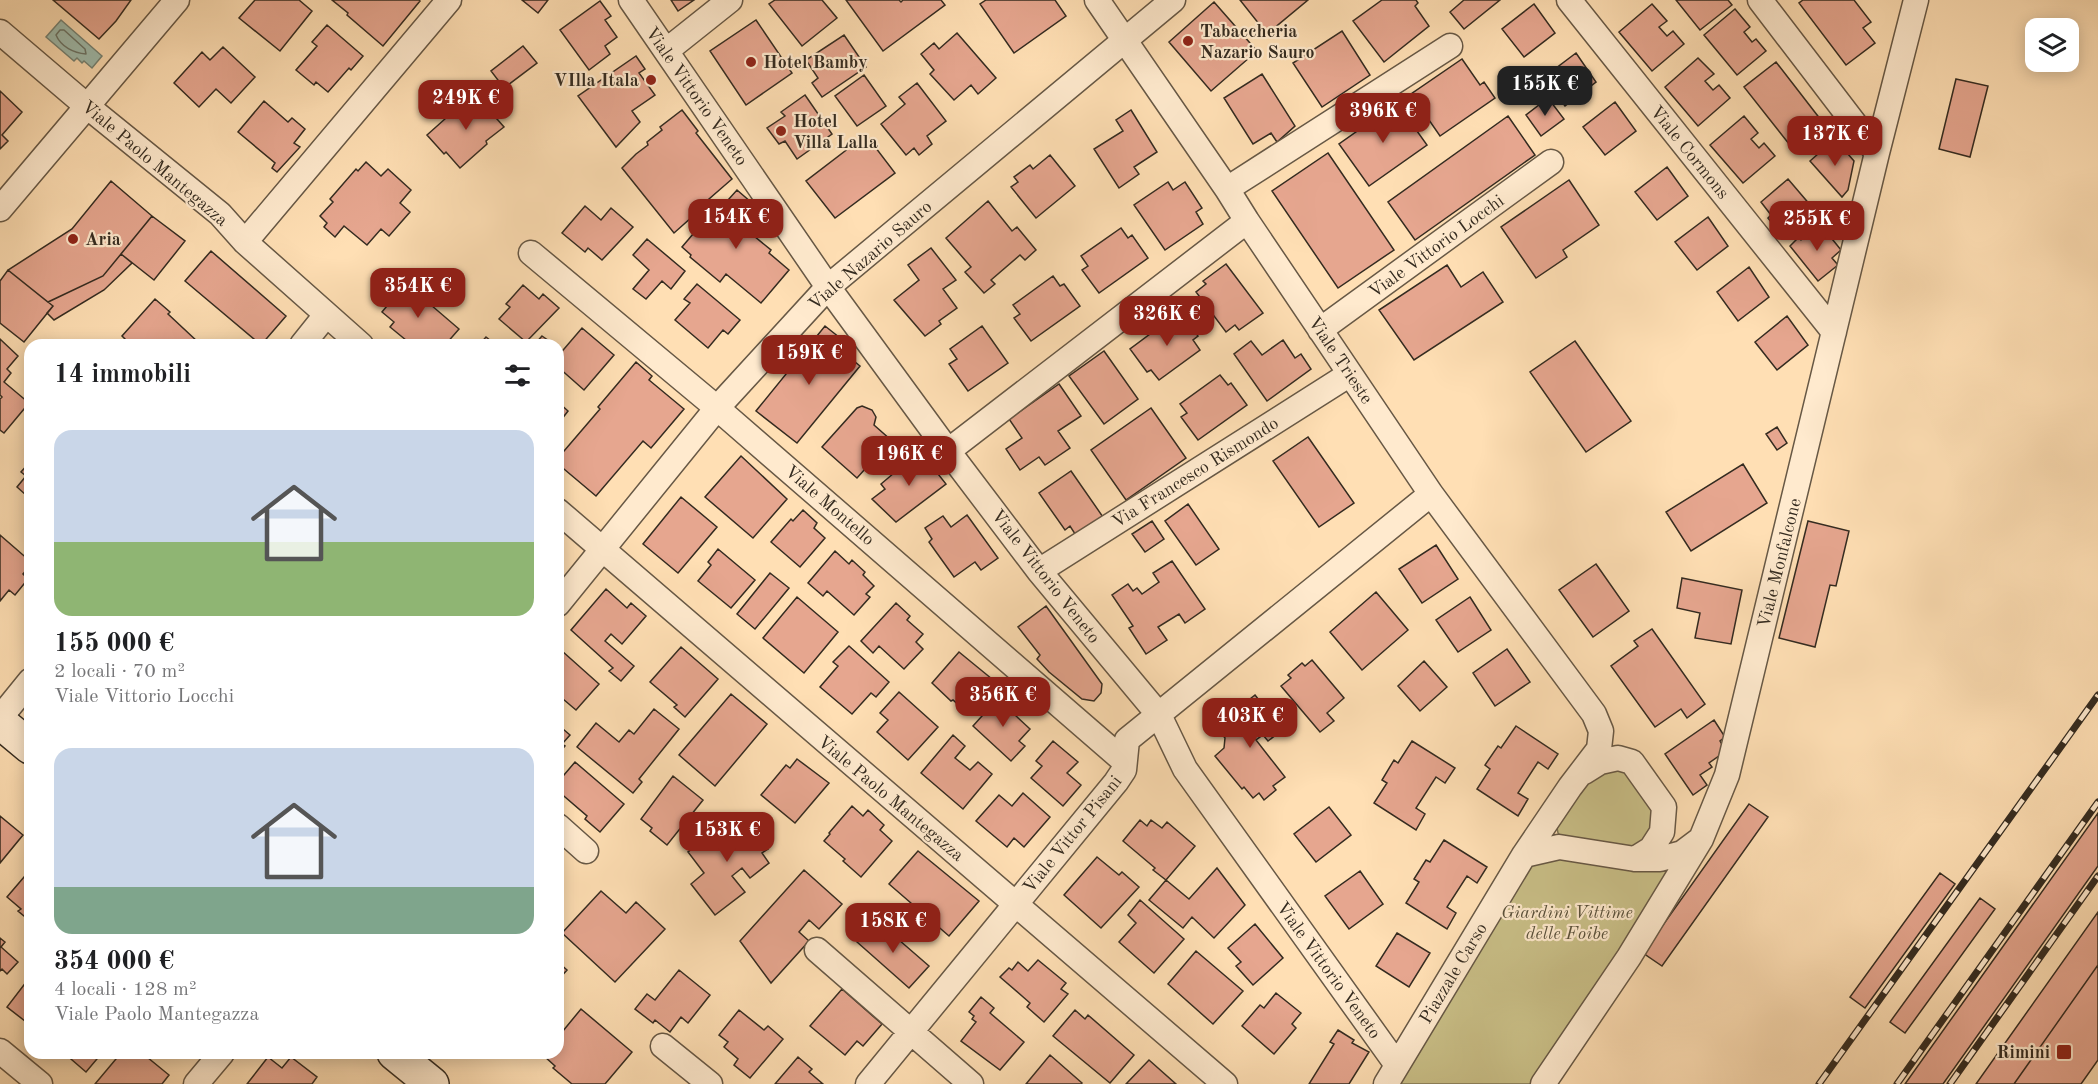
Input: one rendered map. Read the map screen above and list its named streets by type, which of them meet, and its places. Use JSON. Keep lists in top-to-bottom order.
{
  "streets": {
    "street": [
      "Viale Vittorio Veneto",
      "Viale Cormons",
      "Viale Paolo Mantegazza",
      "Viale Vittorio Locchi",
      "Viale Nazario Sauro",
      "Viale Trieste",
      "Via Francesco Rismondo",
      "Viale Montello",
      "Viale Monfalcone",
      "Viale Vittor Pisani",
      "Piazzale Carso"
    ]
  },
  "crossings": [
    ["Viale Vittorio Veneto", "Viale Nazario Sauro"],
    ["Viale Vittorio Veneto", "Via Francesco Rismondo"],
    ["Viale Vittorio Veneto", "Viale Vittor Pisani"],
    ["Viale Vittorio Veneto", "Piazzale Carso"],
    ["Viale Cormons", "Viale Monfalcone"],
    ["Viale Paolo Mantegazza", "Viale Nazario Sauro"],
    ["Viale Paolo Mantegazza", "Viale Vittor Pisani"],
    ["Viale Vittorio Locchi", "Viale Trieste"],
    ["Viale Nazario Sauro", "Viale Trieste"],
    ["Viale Nazario Sauro", "Viale Montello"],
    ["Viale Trieste", "Via Francesco Rismondo"],
    ["Viale Trieste", "Viale Vittor Pisani"],
    ["Viale Trieste", "Piazzale Carso"],
    ["Viale Montello", "Viale Vittor Pisani"]
  ],
  "parks": ["Giardini Vittime delle Foibe"],
  "places": {
    "other": [
      "Tabaccheria Nazario Sauro",
      "Hotel Bamby",
      "VIlla Itala",
      "Hotel Villa Lalla",
      "Aria"
    ],
    "transit": ["Rimini"]
  },
  "page": {
    "price": [
      "155K €",
      "249K €",
      "396K €",
      "137K €",
      "154K €",
      "255K €",
      "354K €",
      "326K €",
      "159K €",
      "196K €",
      "356K €",
      "403K €",
      "153K €",
      "158K €"
    ],
    "heading": "14 immobili",
    "list": [
      {
        "name": "155 000 €",
        "note": "2 locali · 70 m² · Viale Vittorio Locchi"
      },
      {
        "name": "354 000 €",
        "note": "4 locali · 128 m² · Viale Paolo Mantegazza"
      }
    ]
  }
}
